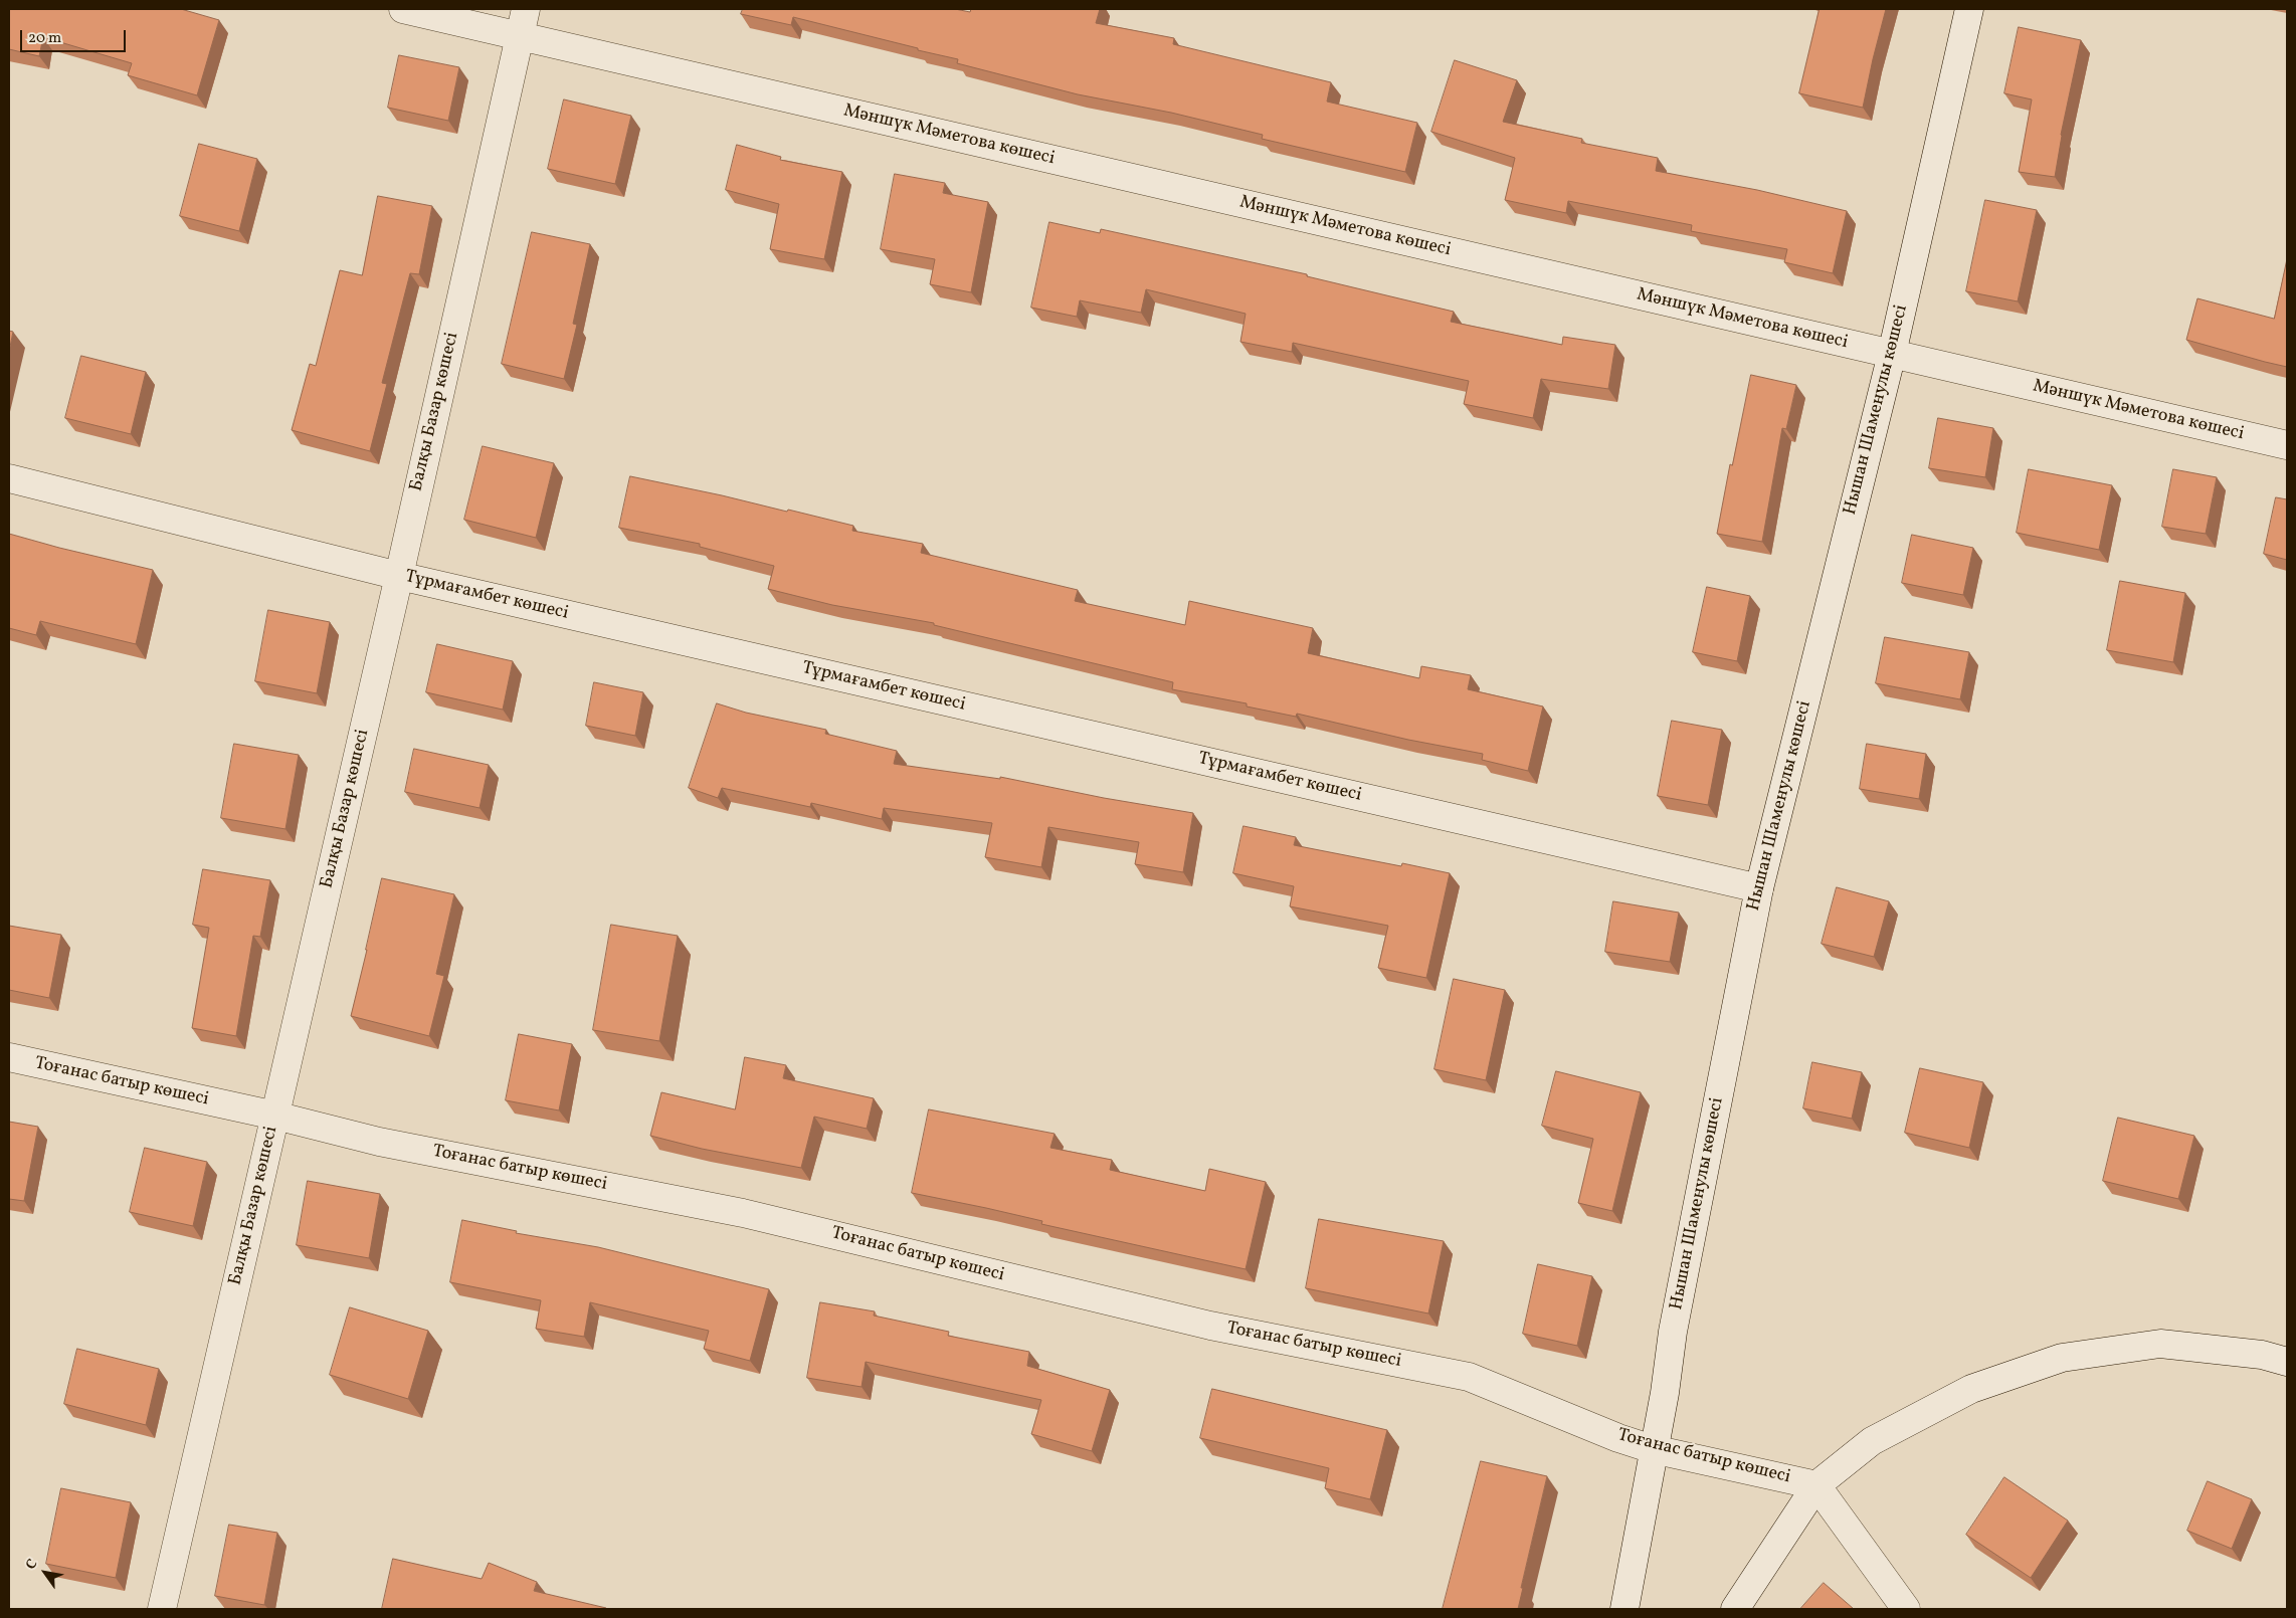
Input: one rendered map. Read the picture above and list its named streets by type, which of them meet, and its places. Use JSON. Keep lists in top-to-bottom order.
{
  "streets": {
    "street": [
      "Мәншүк Мәметова көшесі",
      "Нышан Шаменулы көшесі",
      "Балқы Базар көшесі",
      "Тұрмағамбет көшесі",
      "Тоғанас батыр көшесі"
    ]
  },
  "crossings": [
    ["Мәншүк Мәметова көшесі", "Нышан Шаменулы көшесі"],
    ["Мәншүк Мәметова көшесі", "Балқы Базар көшесі"],
    ["Нышан Шаменулы көшесі", "Тұрмағамбет көшесі"],
    ["Нышан Шаменулы көшесі", "Тоғанас батыр көшесі"],
    ["Балқы Базар көшесі", "Тұрмағамбет көшесі"],
    ["Балқы Базар көшесі", "Тоғанас батыр көшесі"]
  ],
  "scale_bar": "20 m",
  "north": "top left"
}
